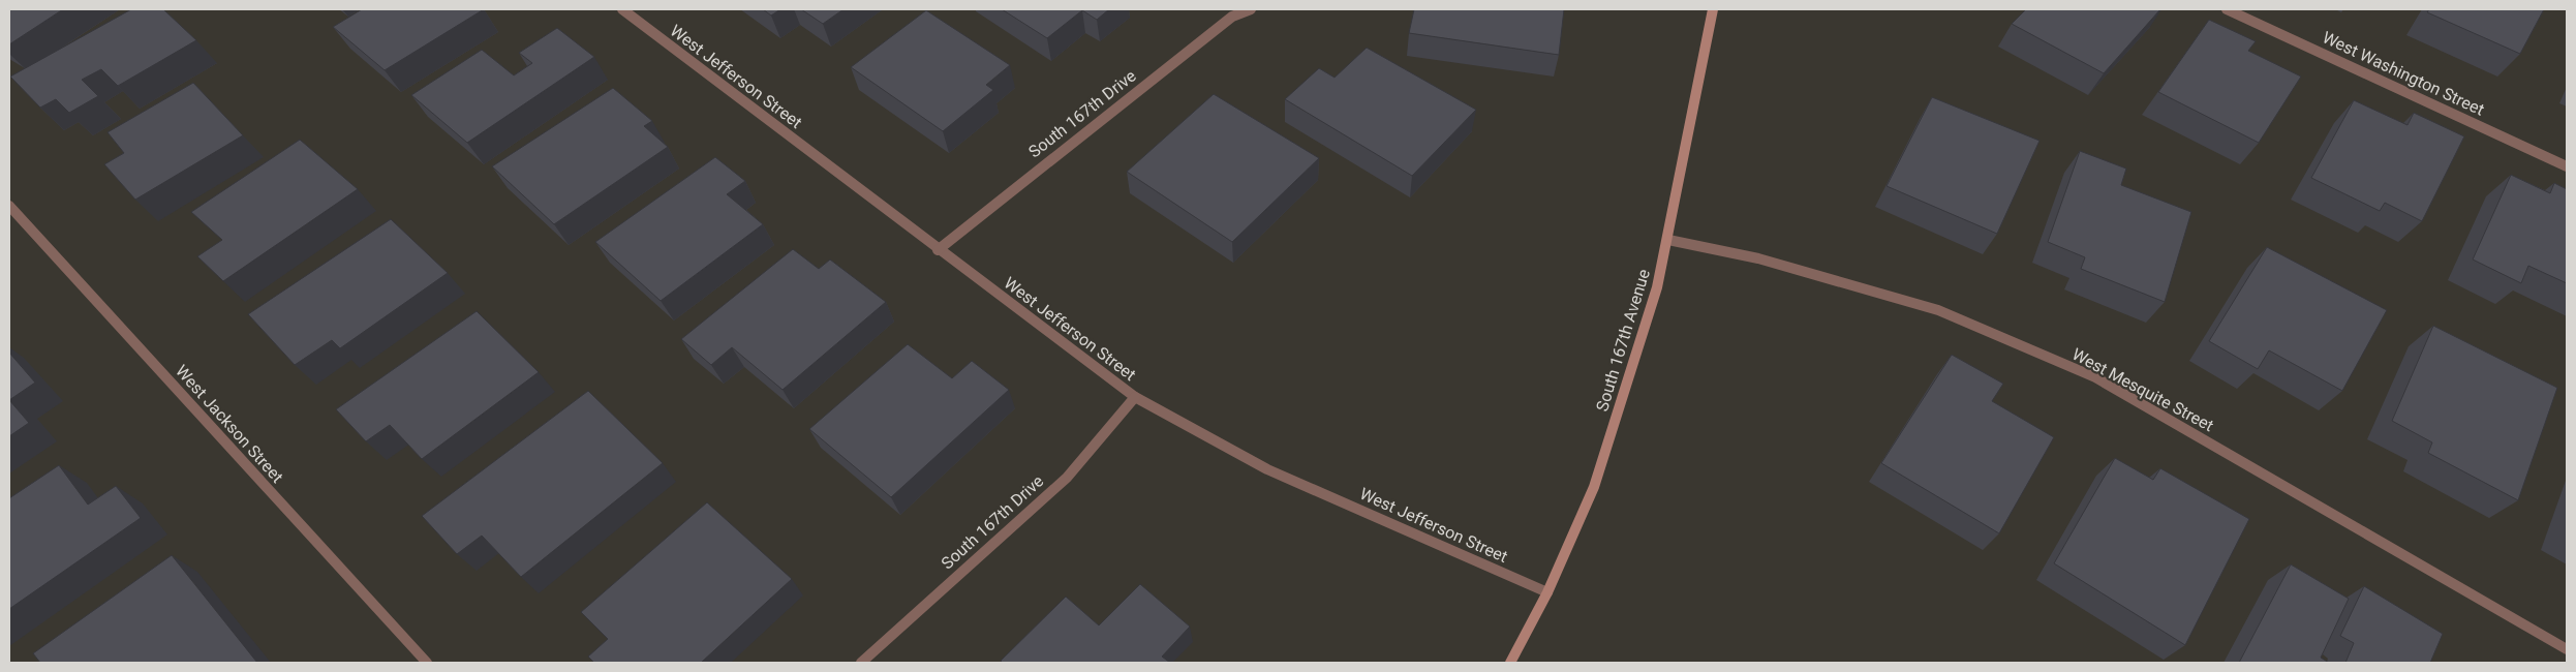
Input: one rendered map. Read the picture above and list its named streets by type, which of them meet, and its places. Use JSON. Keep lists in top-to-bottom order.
{
  "streets": {
    "street": [
      "West Washington Street",
      "West Jefferson Street",
      "South 167th Drive",
      "South 167th Avenue",
      "West Mesquite Street",
      "West Jackson Street"
    ]
  },
  "crossings": [
    ["West Jefferson Street", "South 167th Drive"],
    ["West Jefferson Street", "South 167th Avenue"],
    ["South 167th Avenue", "West Mesquite Street"]
  ]
}
